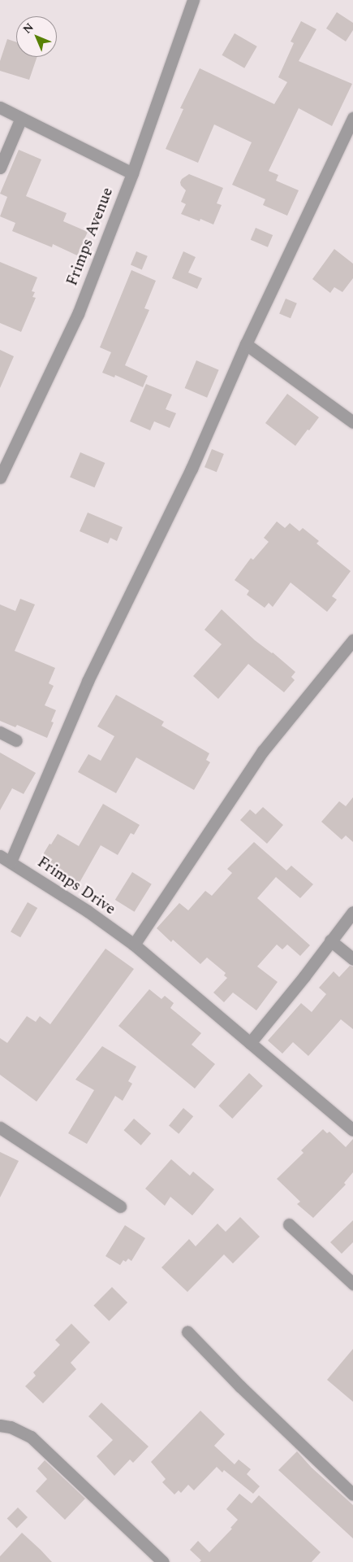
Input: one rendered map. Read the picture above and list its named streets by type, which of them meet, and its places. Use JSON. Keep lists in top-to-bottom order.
{
  "streets": {
    "street": ["Frimps Avenue", "Frimps Drive"]
  },
  "north": "top left"
}
